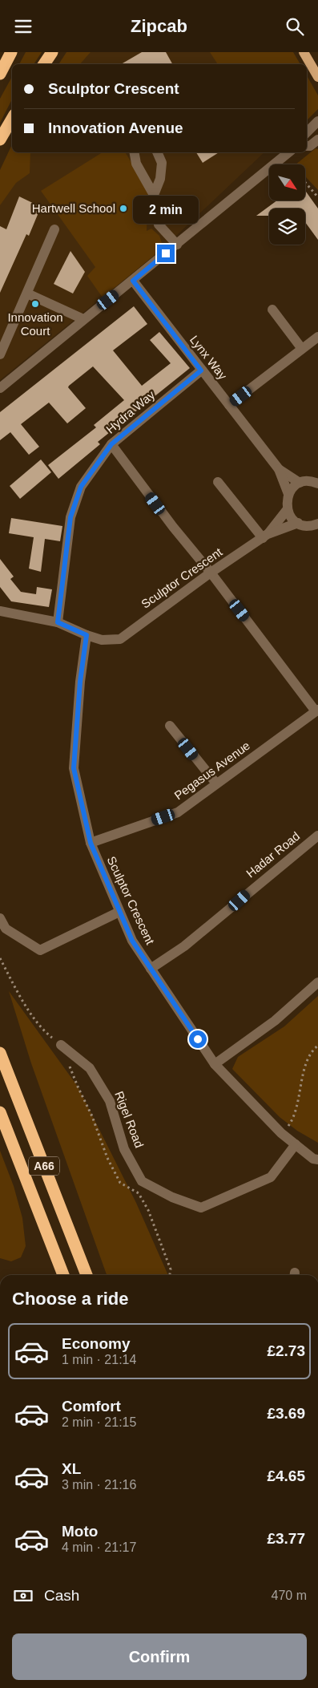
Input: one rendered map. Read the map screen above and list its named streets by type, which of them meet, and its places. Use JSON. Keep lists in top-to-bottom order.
{
  "streets": {
    "highway": ["A66"],
    "street": [
      "Lynx Way",
      "Hydra Way",
      "Sculptor Crescent",
      "Pegasus Avenue",
      "Hadar Road",
      "Rigel Road"
    ]
  },
  "crossings": [
    ["Lynx Way", "Hydra Way"],
    ["Hydra Way", "Sculptor Crescent"],
    ["Sculptor Crescent", "Pegasus Avenue"],
    ["Sculptor Crescent", "Hadar Road"],
    ["Sculptor Crescent", "Rigel Road"]
  ],
  "places": ["Hartwell School", "Innovation Court"],
  "north": "bottom right",
  "page": {
    "header": "Zipcab",
    "banner": ["Sculptor Crescent", "Innovation Avenue"],
    "bubble": "2 min",
    "heading": "Choose a ride",
    "list": [
      {
        "name": "Economy",
        "note": "1 min · 21:14",
        "value": "£2.73"
      },
      {
        "name": "Comfort",
        "note": "2 min · 21:15",
        "value": "£3.69"
      },
      {
        "name": "XL",
        "note": "3 min · 21:16",
        "value": "£4.65"
      },
      {
        "name": "Moto",
        "note": "4 min · 21:17",
        "value": "£3.77"
      }
    ],
    "pay": ["Cash", "470 m"],
    "buttons": "Confirm"
  }
}
